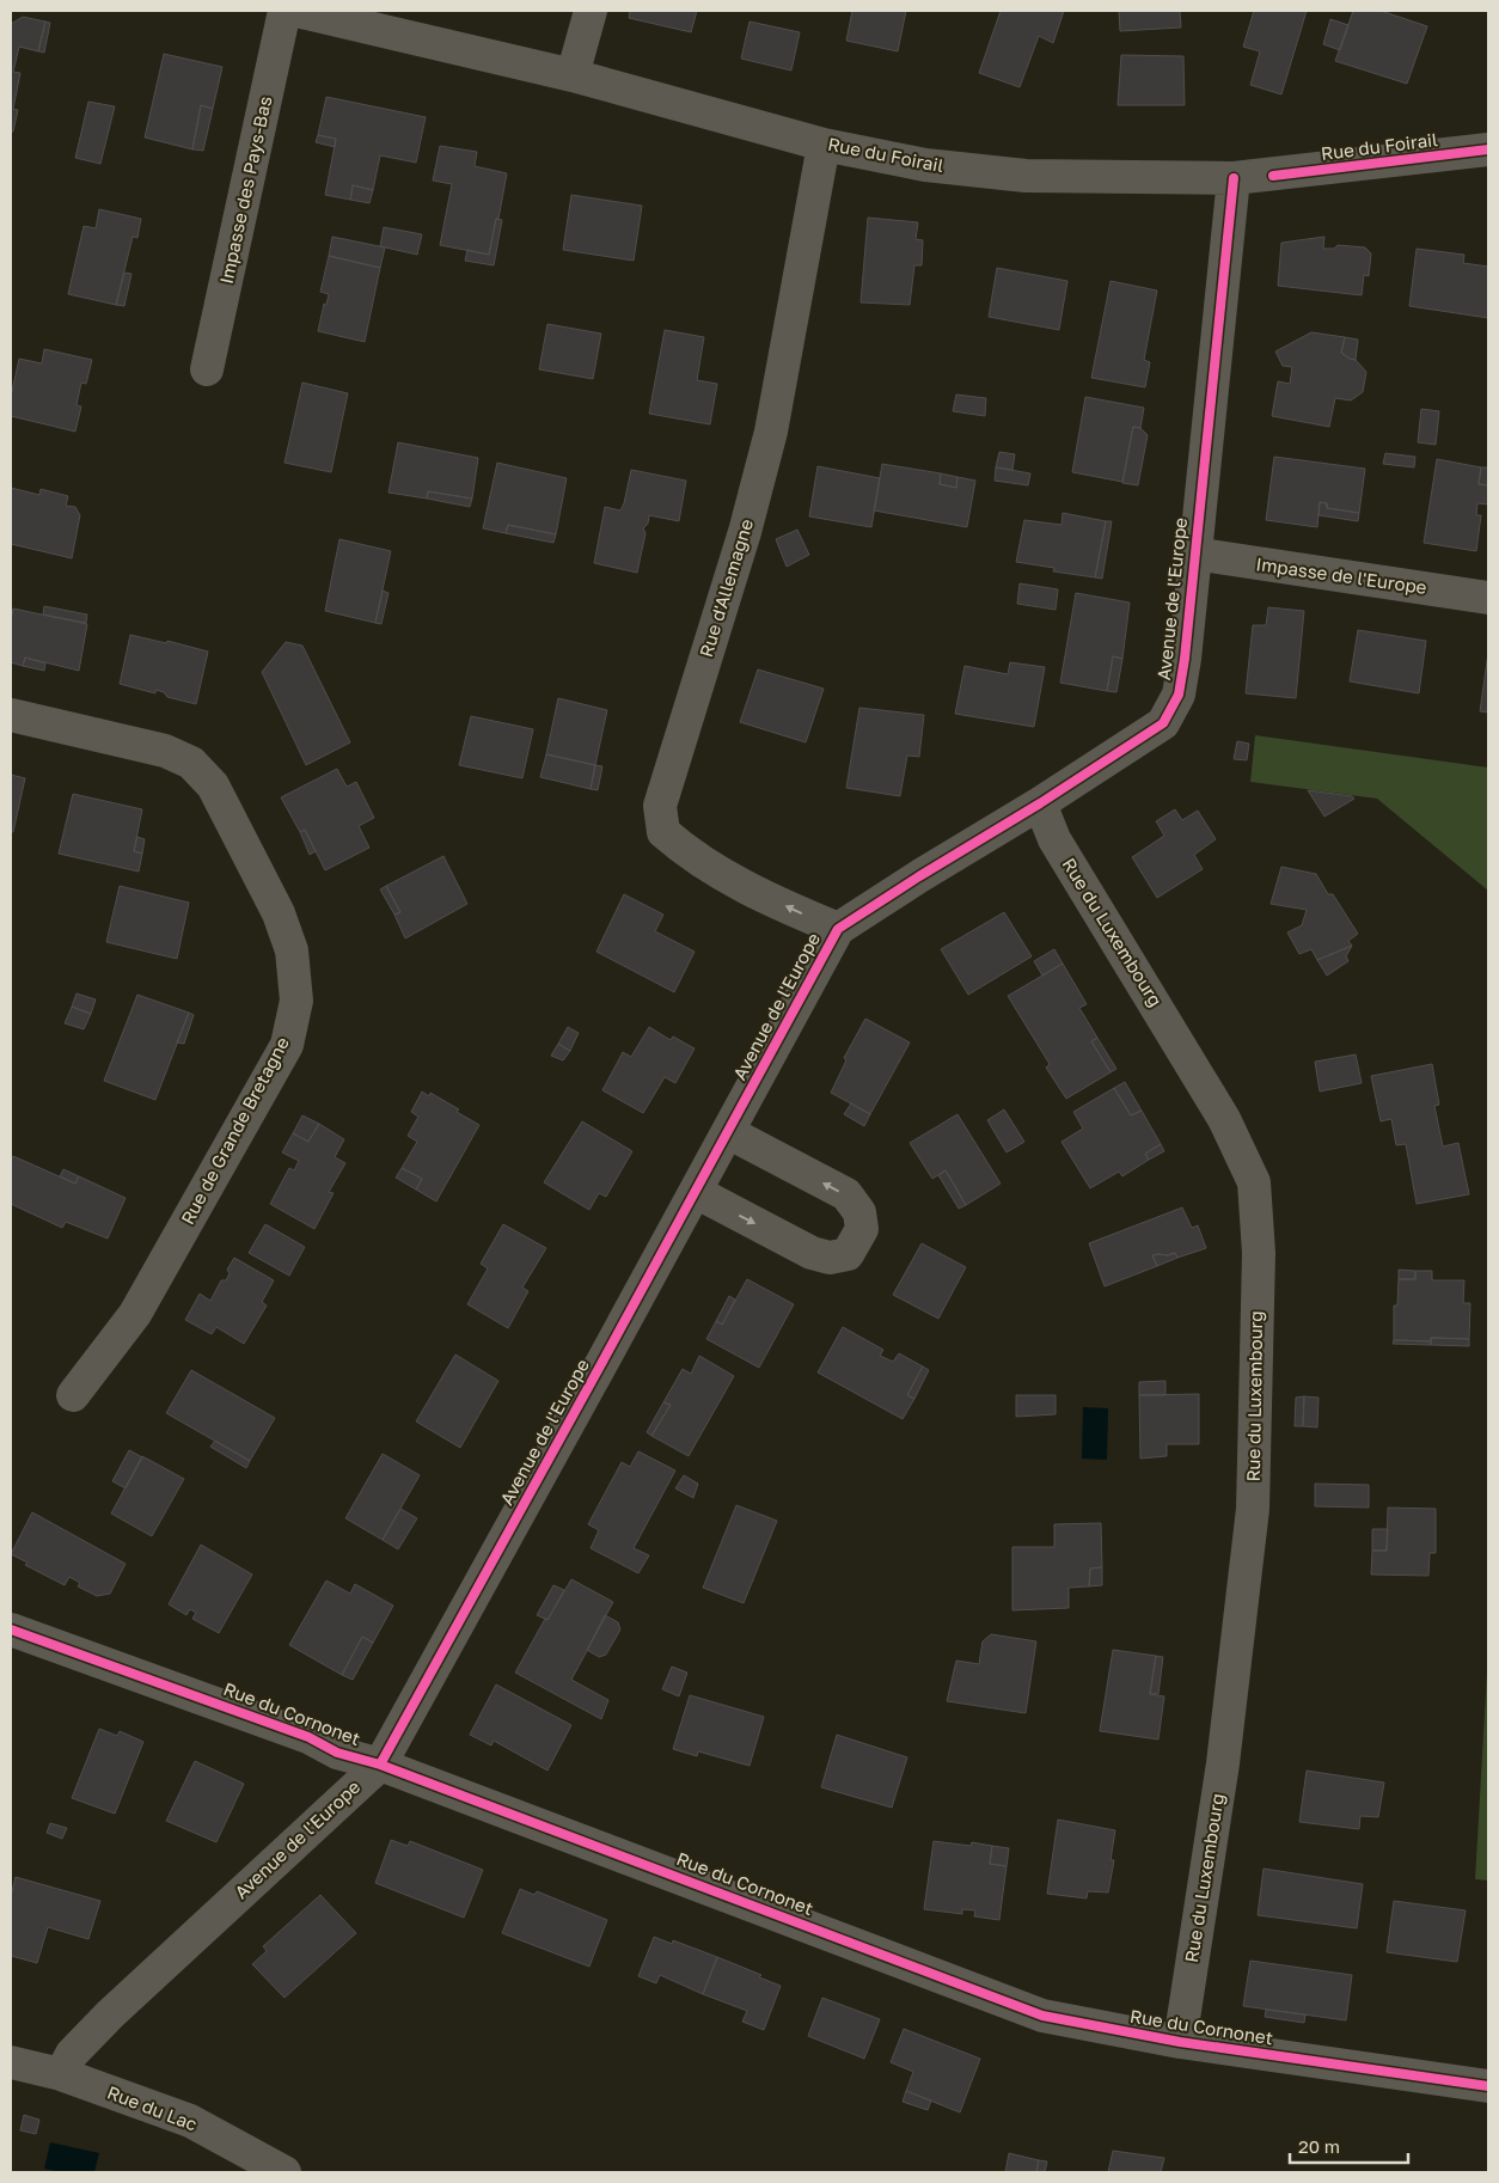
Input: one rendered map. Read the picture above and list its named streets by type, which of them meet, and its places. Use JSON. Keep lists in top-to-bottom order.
{
  "streets": {
    "street": [
      "Rue du Foirail",
      "Impasse des Pays-Bas",
      "Impasse de l'Europe",
      "Rue d'Allemagne",
      "Avenue de l'Europe",
      "Rue du Luxembourg",
      "Rue de Grande Bretagne",
      "Rue du Cornonet",
      "Rue du Lac"
    ]
  },
  "crossings": [
    ["Rue du Foirail", "Rue d'Allemagne"],
    ["Rue du Foirail", "Avenue de l'Europe"],
    ["Impasse de l'Europe", "Avenue de l'Europe"],
    ["Rue d'Allemagne", "Avenue de l'Europe"],
    ["Avenue de l'Europe", "Rue du Luxembourg"],
    ["Avenue de l'Europe", "Rue du Cornonet"],
    ["Avenue de l'Europe", "Rue du Lac"],
    ["Rue du Luxembourg", "Rue du Cornonet"]
  ],
  "one_way": ["Rue d'Allemagne"],
  "scale_bar": "20 m"
}
